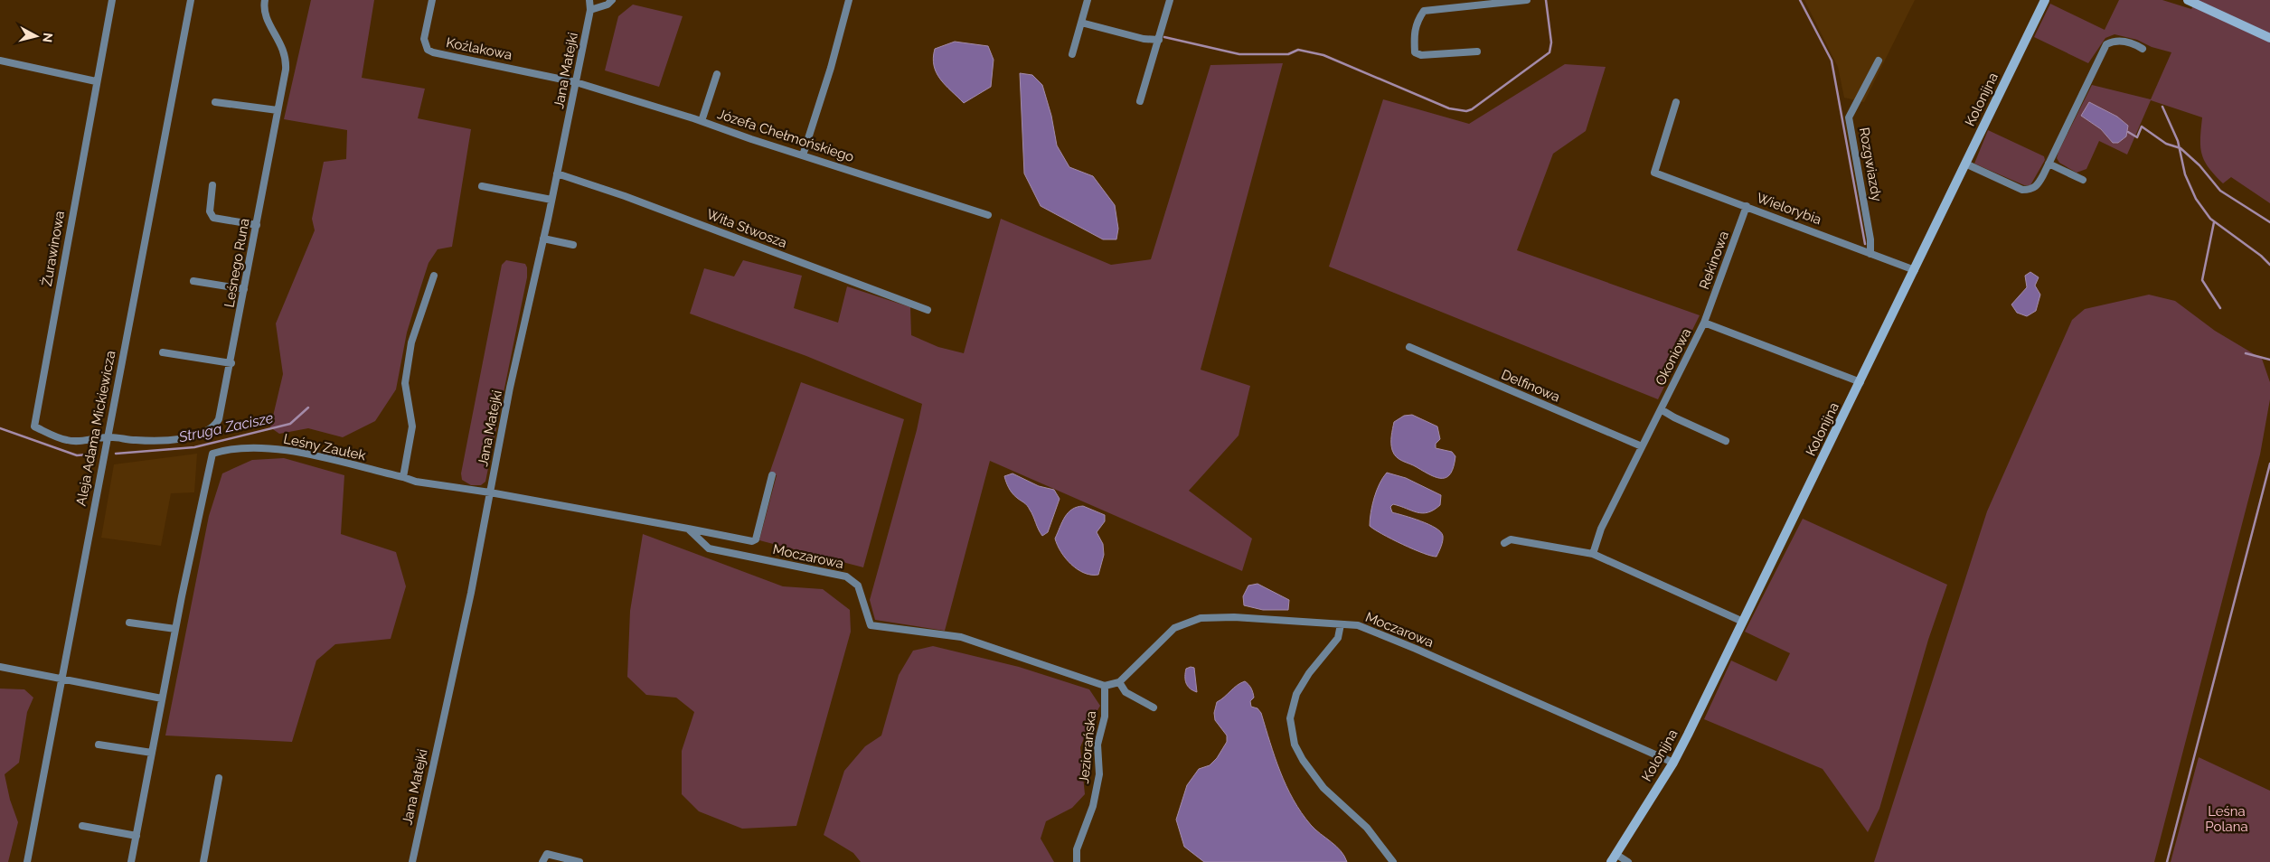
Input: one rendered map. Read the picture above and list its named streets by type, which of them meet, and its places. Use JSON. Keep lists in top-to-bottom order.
{
  "streets": {
    "street": [
      "Koźlakowa",
      "Jana Matejki",
      "Kolonijna",
      "Józefa Chełmońskiego",
      "Rozgwiazdy",
      "Wielorybia",
      "Wita Stwosza",
      "Żurawinowa",
      "Rekinowa",
      "Leśnego Runa",
      "Okoniowa",
      "Delfinowa",
      "Aleja Adama Mickiewicza",
      "Leśny Zaułek",
      "Moczarowa",
      "Jeziorańska"
    ]
  },
  "crossings": [
    ["Koźlakowa", "Jana Matejki"],
    ["Koźlakowa", "Józefa Chełmońskiego"],
    ["Jana Matejki", "Józefa Chełmońskiego"],
    ["Jana Matejki", "Wita Stwosza"],
    ["Kolonijna", "Wielorybia"],
    ["Kolonijna", "Okoniowa"],
    ["Kolonijna", "Moczarowa"],
    ["Rozgwiazdy", "Wielorybia"],
    ["Wielorybia", "Rekinowa"],
    ["Żurawinowa", "Leśnego Runa"],
    ["Żurawinowa", "Aleja Adama Mickiewicza"],
    ["Rekinowa", "Okoniowa"],
    ["Leśnego Runa", "Aleja Adama Mickiewicza"],
    ["Okoniowa", "Delfinowa"],
    ["Moczarowa", "Jeziorańska"]
  ],
  "water": ["Struga Zacisze"],
  "parks": ["Leśna Polana"],
  "north": "right"
}
